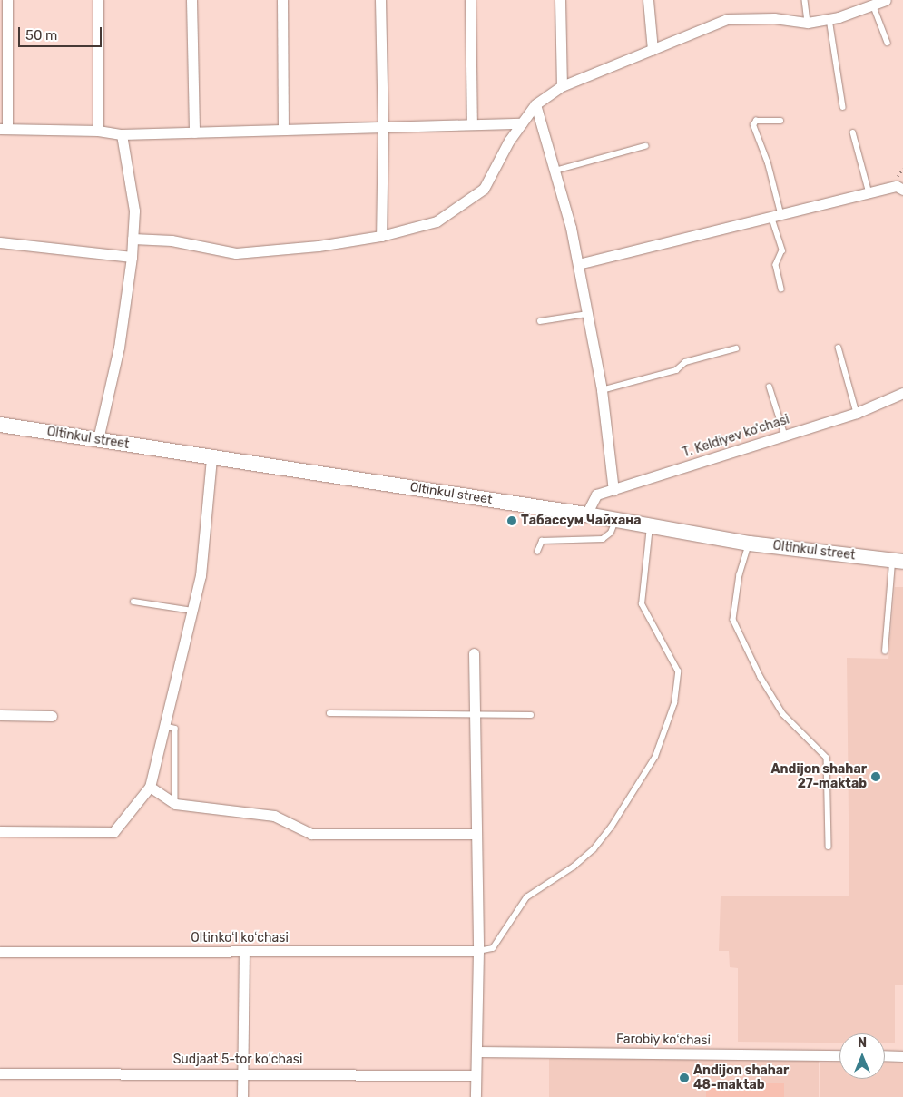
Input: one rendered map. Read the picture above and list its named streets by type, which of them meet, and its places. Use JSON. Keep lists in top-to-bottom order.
{
  "streets": {
    "main road": ["Oltinkul street"],
    "street": [
      "T. Keldiyev ko'chasi",
      "Oltinkoʻl koʻchasi",
      "Farobiy koʻchasi",
      "Sudjaat 5-tor koʻchasi"
    ]
  },
  "crossings": [
    ["T. Keldiyev ko'chasi", "Oltinkul street"]
  ],
  "places": ["Табассум Чайхана", "Andijon shahar 27-maktab", "Andijon shahar 48-maktab"],
  "scale_bar": "50 m",
  "north": "top"
}
